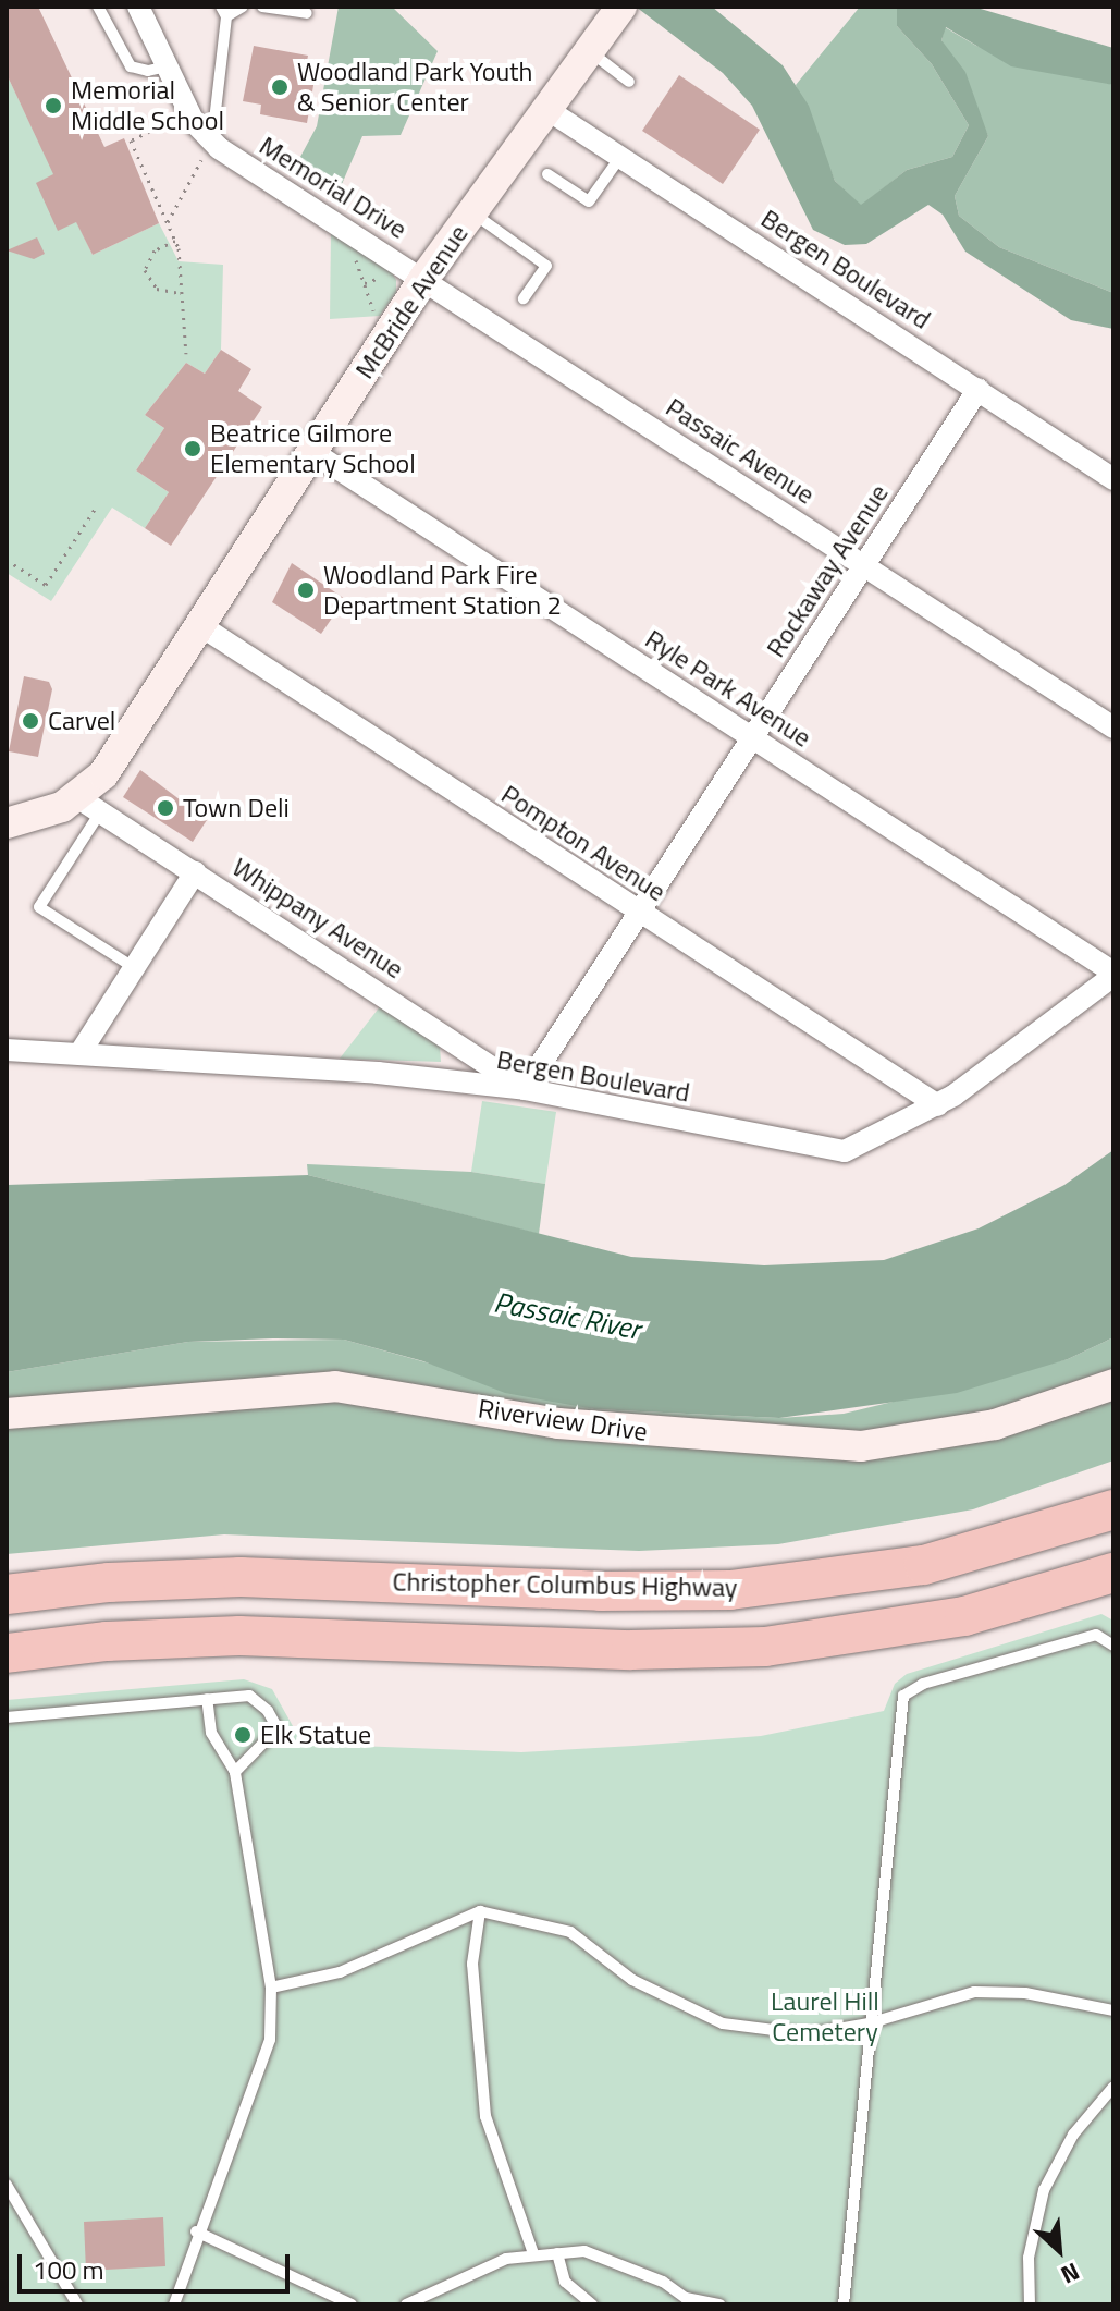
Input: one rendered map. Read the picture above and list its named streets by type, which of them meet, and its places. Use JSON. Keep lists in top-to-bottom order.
{
  "streets": {
    "highway": ["Christopher Columbus Highway"],
    "street": [
      "Memorial Drive",
      "Bergen Boulevard",
      "McBride Avenue",
      "Passaic Avenue",
      "Rockaway Avenue",
      "Ryle Park Avenue",
      "Pompton Avenue",
      "Whippany Avenue",
      "Riverview Drive"
    ]
  },
  "crossings": [
    ["Memorial Drive", "McBride Avenue"],
    ["Memorial Drive", "Passaic Avenue"],
    ["Bergen Boulevard", "McBride Avenue"],
    ["Bergen Boulevard", "Rockaway Avenue"],
    ["Bergen Boulevard", "Ryle Park Avenue"],
    ["Bergen Boulevard", "Pompton Avenue"],
    ["Bergen Boulevard", "Whippany Avenue"],
    ["McBride Avenue", "Passaic Avenue"],
    ["McBride Avenue", "Ryle Park Avenue"],
    ["McBride Avenue", "Pompton Avenue"],
    ["McBride Avenue", "Whippany Avenue"],
    ["Passaic Avenue", "Rockaway Avenue"],
    ["Rockaway Avenue", "Ryle Park Avenue"],
    ["Rockaway Avenue", "Pompton Avenue"],
    ["Rockaway Avenue", "Whippany Avenue"]
  ],
  "water": ["Passaic River"],
  "parks": ["Laurel Hill Cemetery"],
  "places": [
    "Woodland Park Youth & Senior Center",
    "Memorial Middle School",
    "Beatrice Gilmore Elementary School",
    "Woodland Park Fire Department Station 2",
    "Carvel",
    "Town Deli",
    "Elk Statue"
  ],
  "scale_bar": "100 m",
  "north": "bottom right"
}
